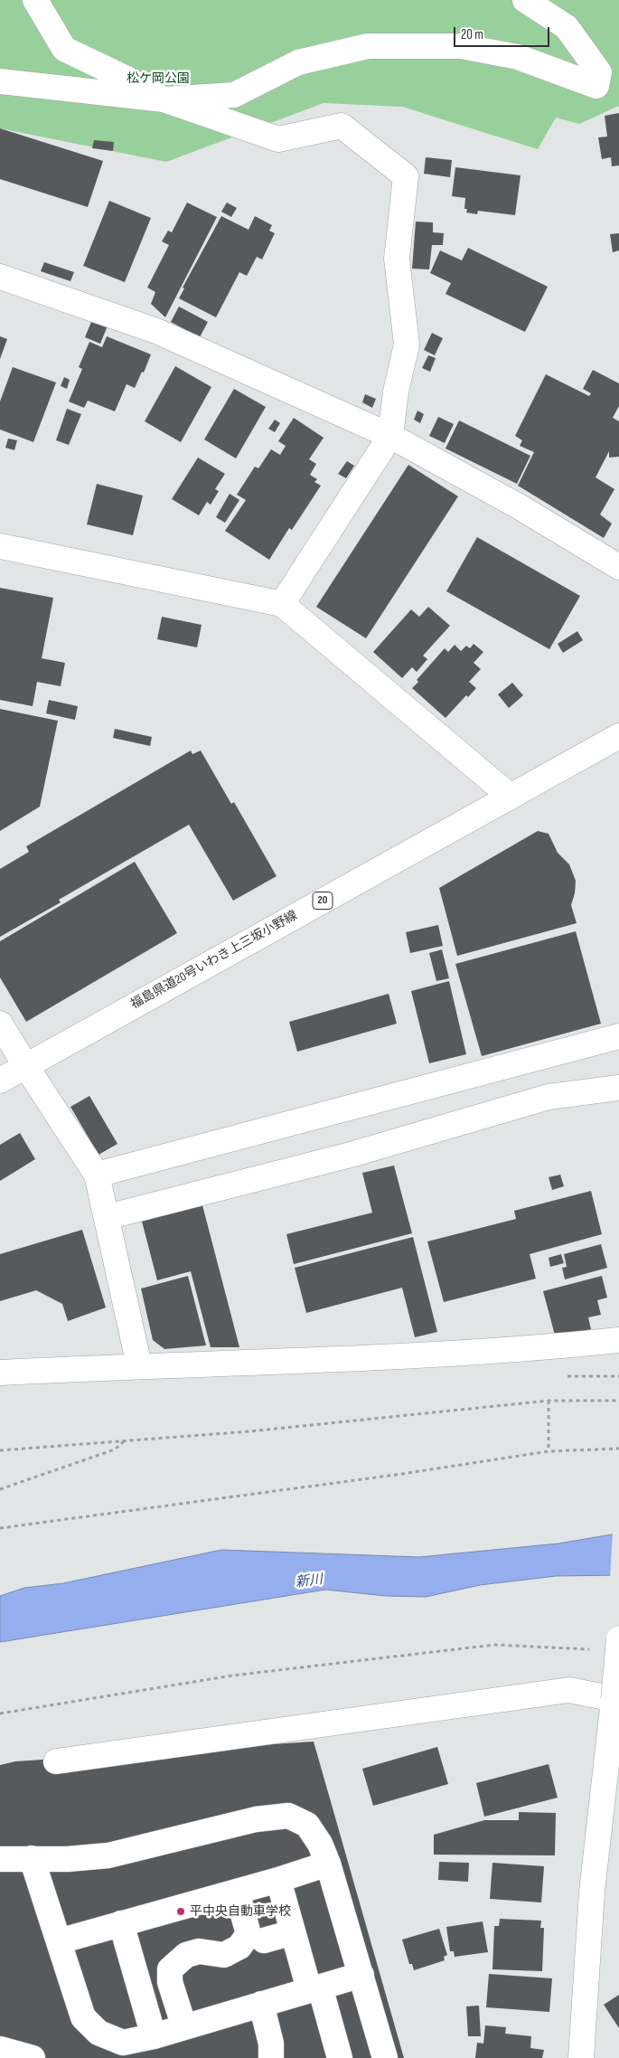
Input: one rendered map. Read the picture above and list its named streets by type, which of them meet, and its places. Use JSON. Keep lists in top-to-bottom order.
{
  "streets": {
    "street": ["20", "福島県道20号いわき上三坂小野線"]
  },
  "water": ["新川"],
  "parks": ["松ケ岡公園"],
  "places": ["平中央自動車学校"],
  "scale_bar": "20 m"
}
